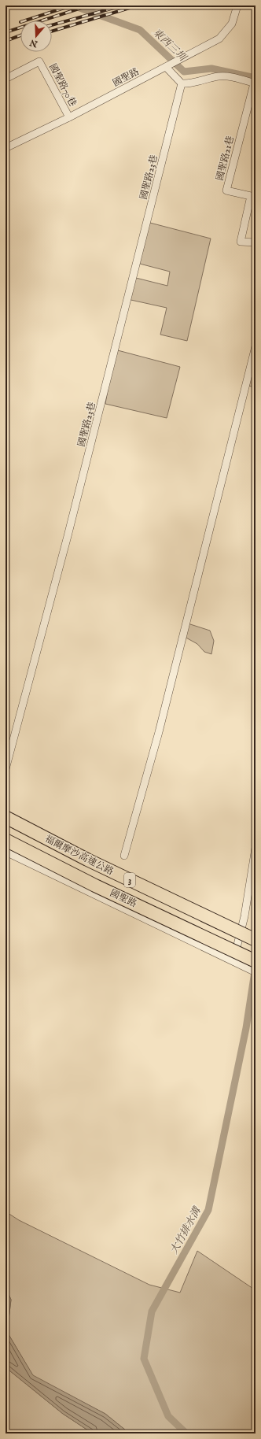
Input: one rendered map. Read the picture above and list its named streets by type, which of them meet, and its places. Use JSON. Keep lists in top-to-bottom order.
{
  "streets": {
    "highway": ["福爾摩沙高速公路", "3"],
    "street": [
      "國聖路",
      "國聖路70巷",
      "國聖路21巷",
      "國聖路23巷"
    ]
  },
  "crossings": [
    ["國聖路", "國聖路70巷"]
  ],
  "water": ["東西三圳", "大竹排水溝"],
  "north": "bottom"
}
